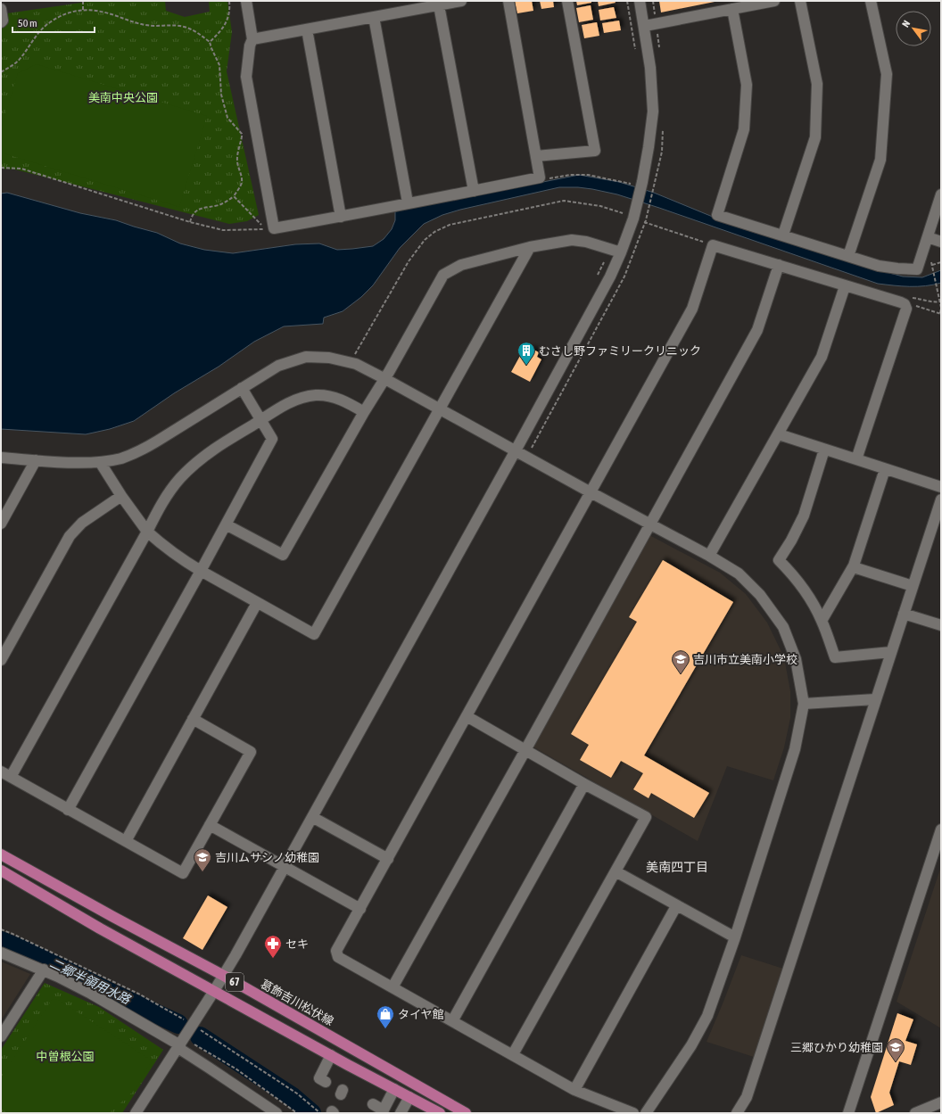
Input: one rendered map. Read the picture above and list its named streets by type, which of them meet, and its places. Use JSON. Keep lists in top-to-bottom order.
{
  "streets": {
    "main road": ["67", "葛飾吉川松伏線"]
  },
  "districts": ["美南四丁目"],
  "water": ["二郷半領用水路"],
  "parks": ["美南中央公園", "中曽根公園"],
  "places": {
    "building": ["むさし野ファミリークリニック"],
    "school or university": ["吉川市立美南小学校", "吉川ムサシノ幼稚園", "三郷ひかり幼稚園"],
    "pharmacy": ["セキ"],
    "shop": ["タイヤ館"]
  },
  "scale_bar": "50 m",
  "north": "top left"
}
